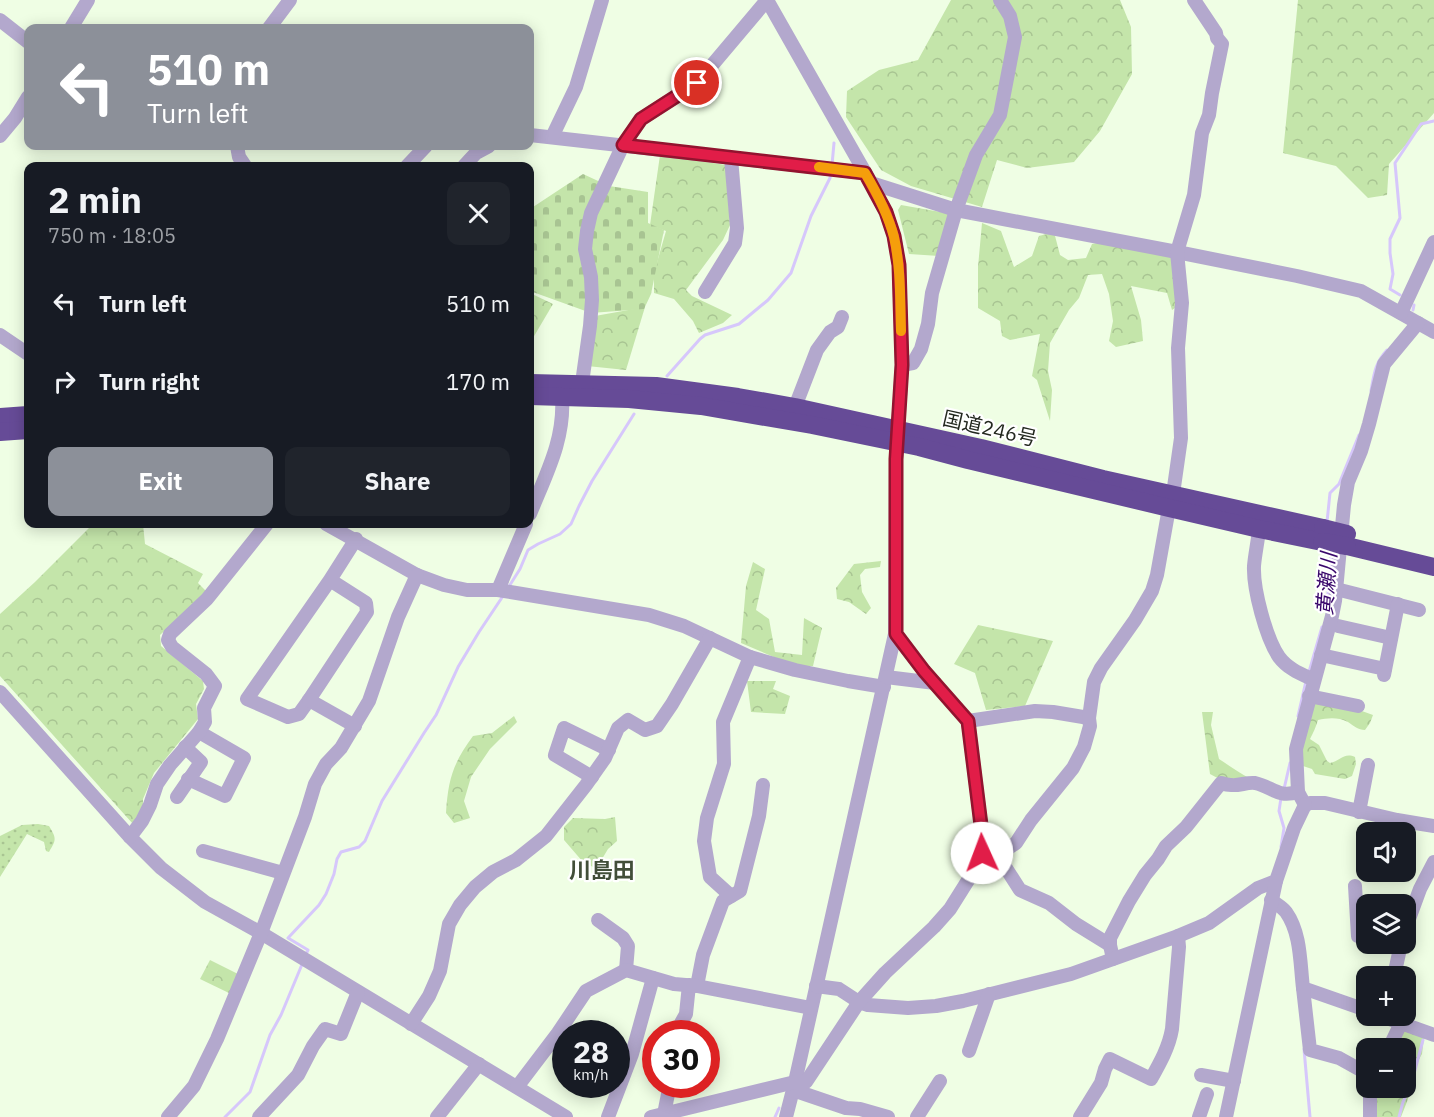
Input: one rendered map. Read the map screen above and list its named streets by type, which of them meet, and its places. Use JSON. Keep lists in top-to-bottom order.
{
  "streets": {
    "highway": ["国道246号"]
  },
  "districts": ["川島田"],
  "water": ["黄瀬川"],
  "page": {
    "turn": ["510 m", "Turn left"],
    "heading": ["2 min", "750 m · 18:05"],
    "list": [
      {
        "name": "Turn left",
        "value": "510 m"
      },
      {
        "name": "Turn right",
        "value": "170 m"
      }
    ],
    "buttons": ["Exit", "Share"],
    "map_buttons": ["+", "−"],
    "speed": "28 km/h",
    "limit": "30"
  }
}
